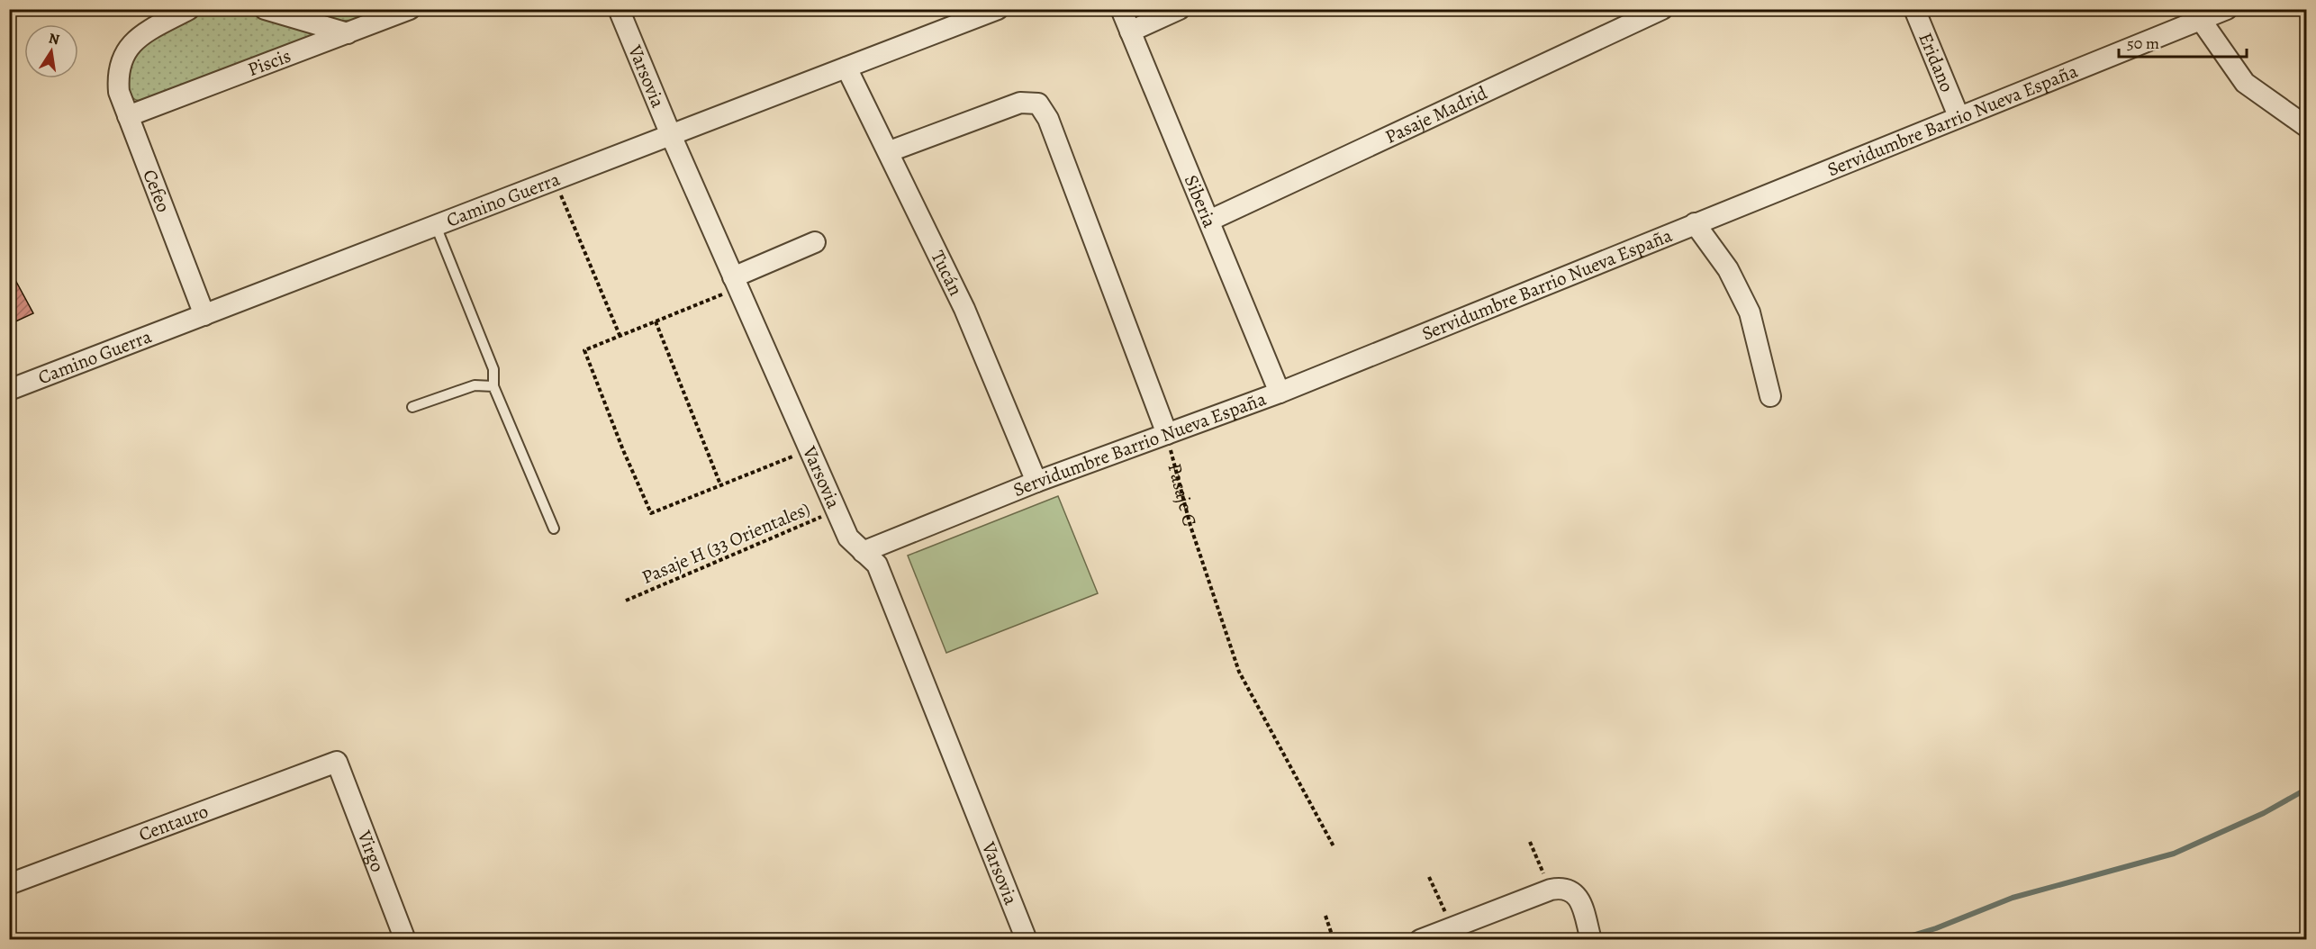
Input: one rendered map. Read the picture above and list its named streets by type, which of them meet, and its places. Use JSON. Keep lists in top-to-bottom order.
{
  "streets": {
    "street": [
      "Piscis",
      "Eridano",
      "Varsovia",
      "Pasaje Madrid",
      "Servidumbre Barrio Nueva España",
      "Cefeo",
      "Camino Guerra",
      "Siberia",
      "Tucán",
      "Centauro",
      "Virgo"
    ],
    "path": ["Pasaje C", "Pasaje H (33 Orientales)"]
  },
  "crossings": [
    ["Piscis", "Cefeo"],
    ["Eridano", "Servidumbre Barrio Nueva España"],
    ["Varsovia", "Servidumbre Barrio Nueva España"],
    ["Varsovia", "Camino Guerra"],
    ["Varsovia", "Pasaje H (33 Orientales)"],
    ["Pasaje Madrid", "Siberia"],
    ["Servidumbre Barrio Nueva España", "Siberia"],
    ["Servidumbre Barrio Nueva España", "Tucán"],
    ["Servidumbre Barrio Nueva España", "Pasaje C"],
    ["Cefeo", "Camino Guerra"],
    ["Camino Guerra", "Tucán"],
    ["Centauro", "Virgo"]
  ],
  "scale_bar": "50 m",
  "north": "top"
}
